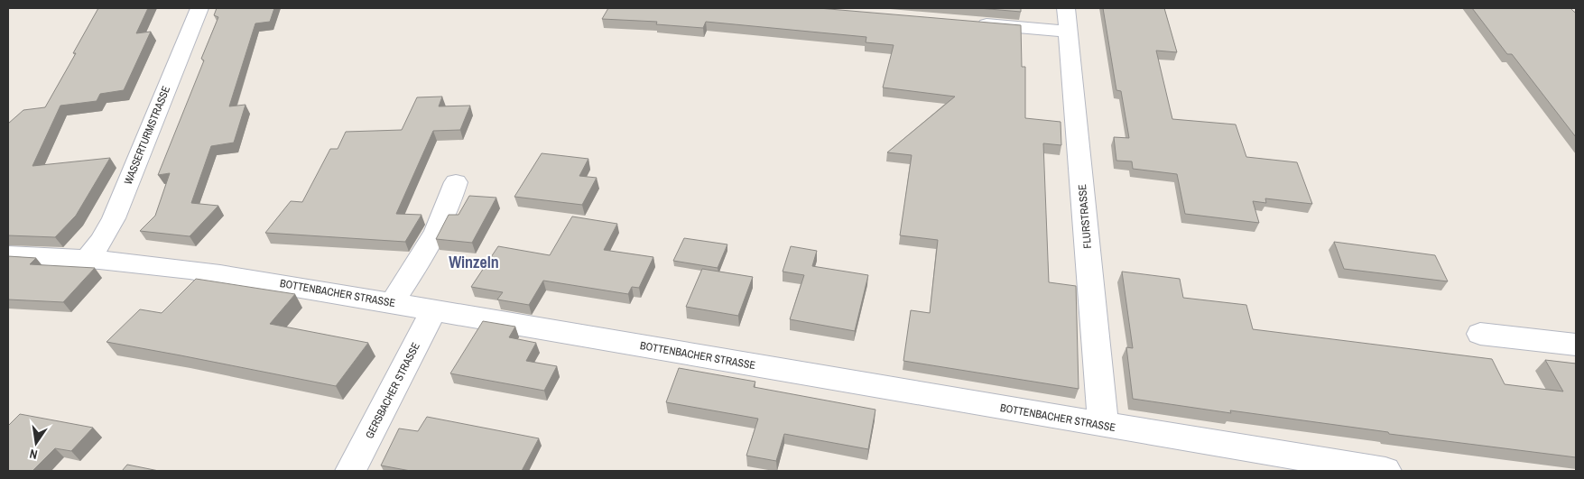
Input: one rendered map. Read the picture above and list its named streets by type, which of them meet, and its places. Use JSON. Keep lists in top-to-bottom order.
{
  "streets": {
    "street": [
      "WASSERTURMSTRASSE",
      "FLURSTRASSE",
      "BOTTENBACHER STRASSE",
      "GERSBACHER STRASSE"
    ]
  },
  "crossings": [
    ["WASSERTURMSTRASSE", "BOTTENBACHER STRASSE"],
    ["FLURSTRASSE", "BOTTENBACHER STRASSE"],
    ["BOTTENBACHER STRASSE", "GERSBACHER STRASSE"]
  ],
  "districts": ["Winzeln"],
  "north": "bottom"
}
